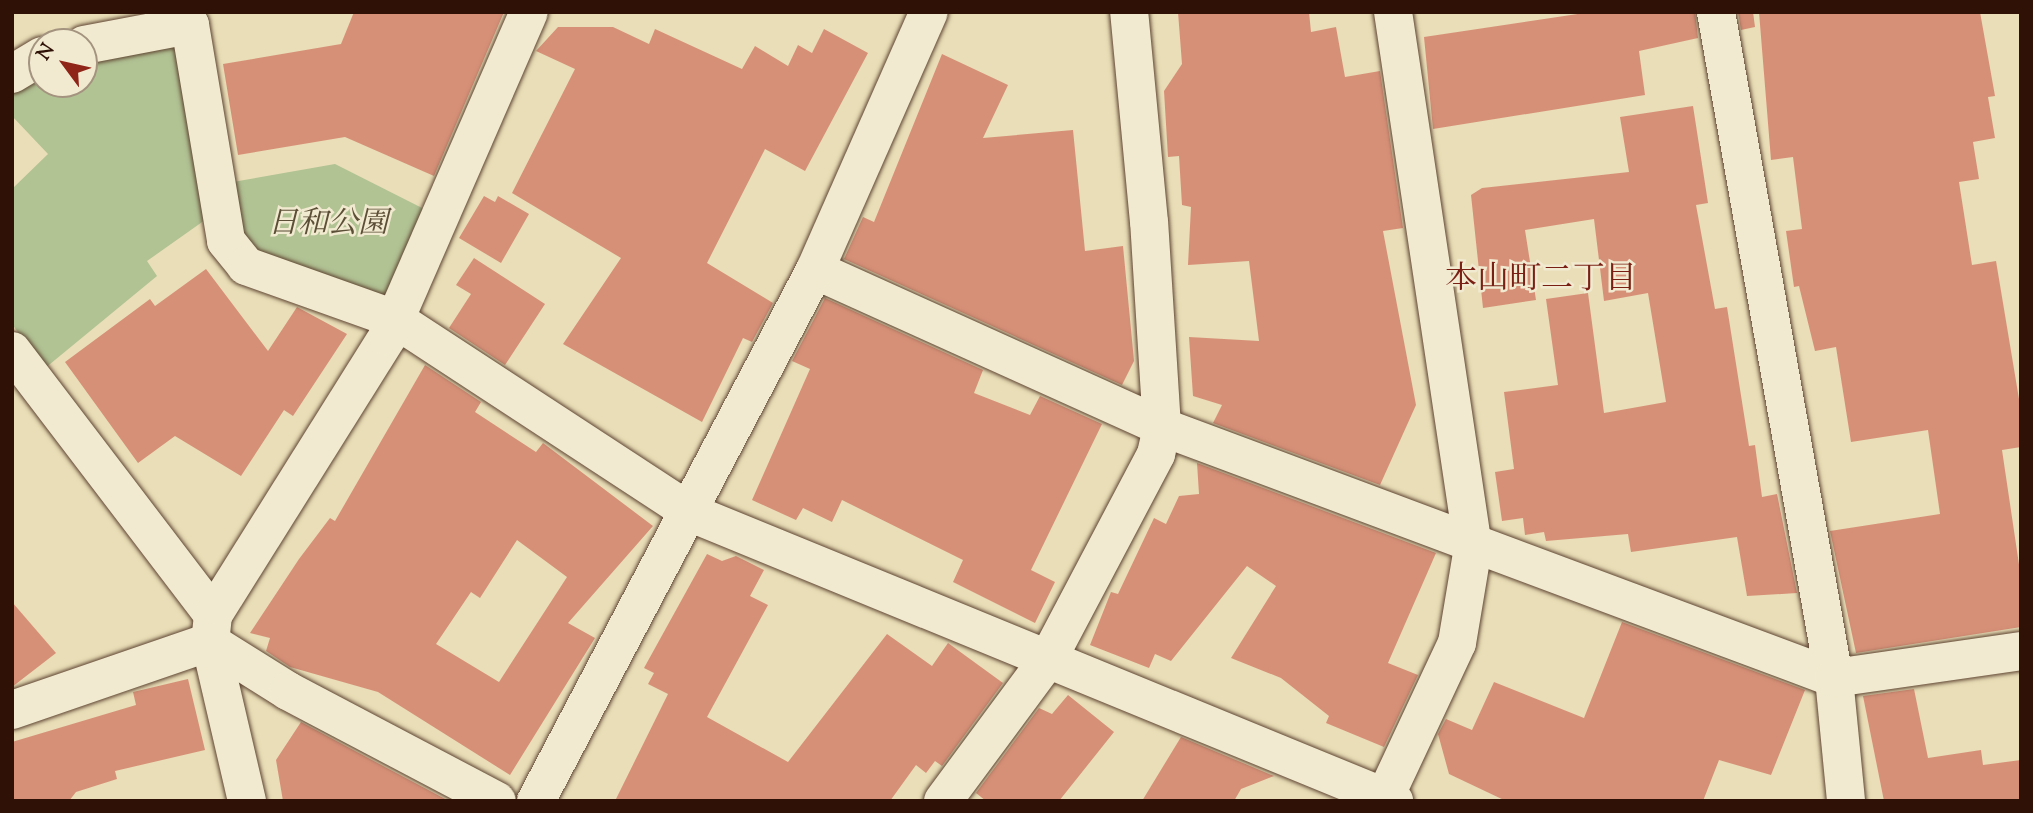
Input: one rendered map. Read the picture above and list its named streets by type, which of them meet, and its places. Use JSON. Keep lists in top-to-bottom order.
{
  "districts": ["本山町二丁目"],
  "parks": ["日和公園"],
  "north": "top left"
}
